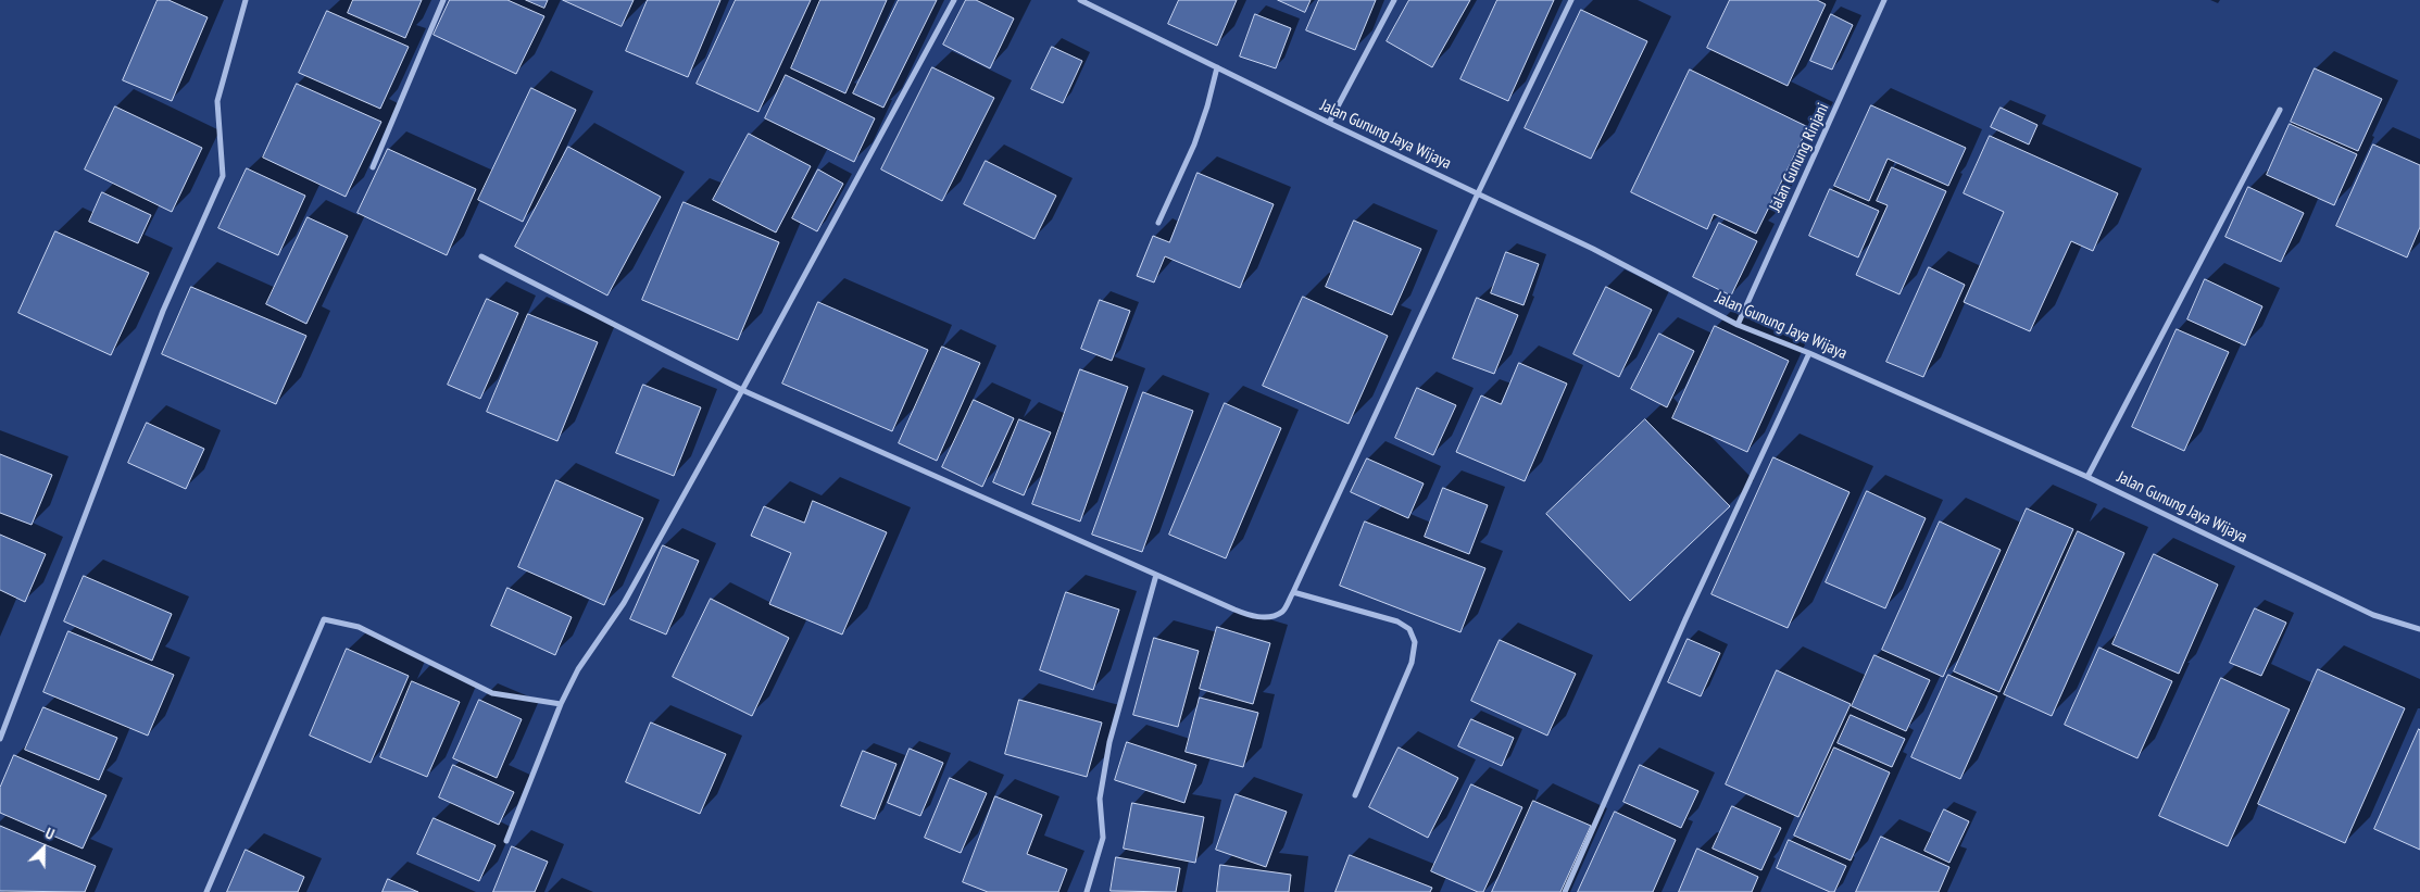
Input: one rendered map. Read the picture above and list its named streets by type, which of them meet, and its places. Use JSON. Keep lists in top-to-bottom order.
{
  "streets": {
    "street": ["Jalan Gunung Jaya Wijaya", "Jalan Gunung Rinjani"]
  },
  "crossings": [
    ["Jalan Gunung Jaya Wijaya", "Jalan Gunung Rinjani"]
  ],
  "north": "top right"
}
